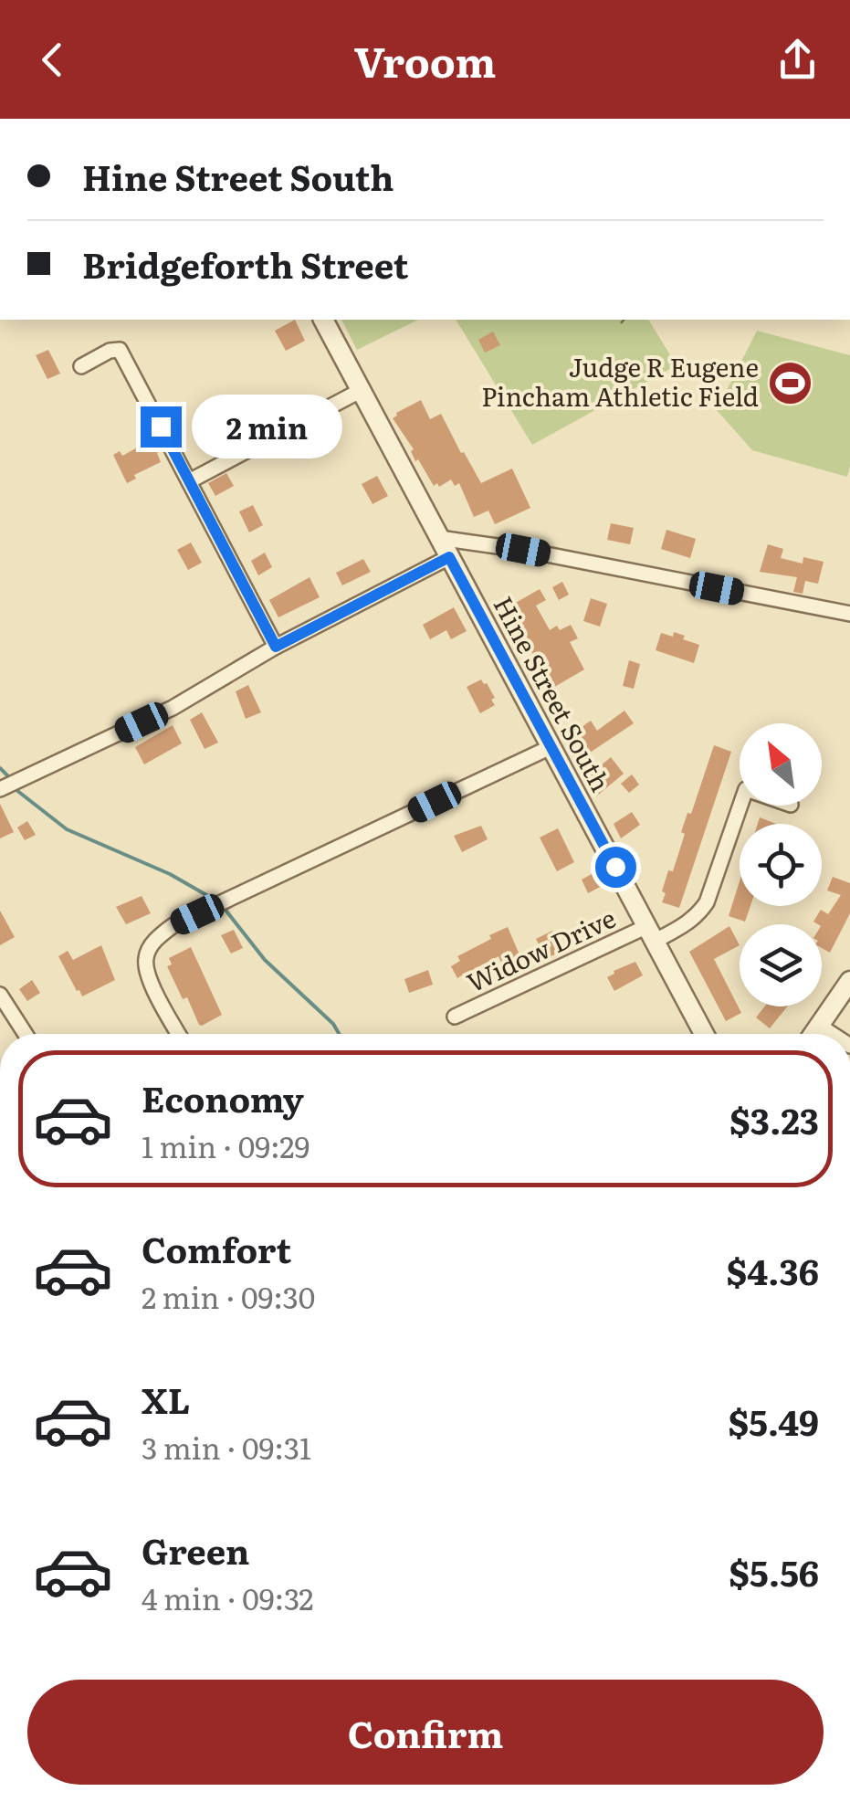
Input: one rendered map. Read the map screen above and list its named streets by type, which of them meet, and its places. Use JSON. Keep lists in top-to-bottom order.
{
  "streets": {
    "street": ["Hine Street South", "Widow Drive"]
  },
  "crossings": [
    ["Hine Street South", "Widow Drive"]
  ],
  "places": {
    "sports": ["Judge R Eugene Pincham Athletic Field"]
  },
  "north": "top left",
  "page": {
    "header": "Vroom",
    "banner": ["Hine Street South", "Bridgeforth Street"],
    "bubble": "2 min",
    "list": [
      {
        "name": "Economy",
        "note": "1 min · 09:29",
        "value": "$3.23"
      },
      {
        "name": "Comfort",
        "note": "2 min · 09:30",
        "value": "$4.36"
      },
      {
        "name": "XL",
        "note": "3 min · 09:31",
        "value": "$5.49"
      },
      {
        "name": "Green",
        "note": "4 min · 09:32",
        "value": "$5.56"
      }
    ],
    "buttons": "Confirm"
  }
}
